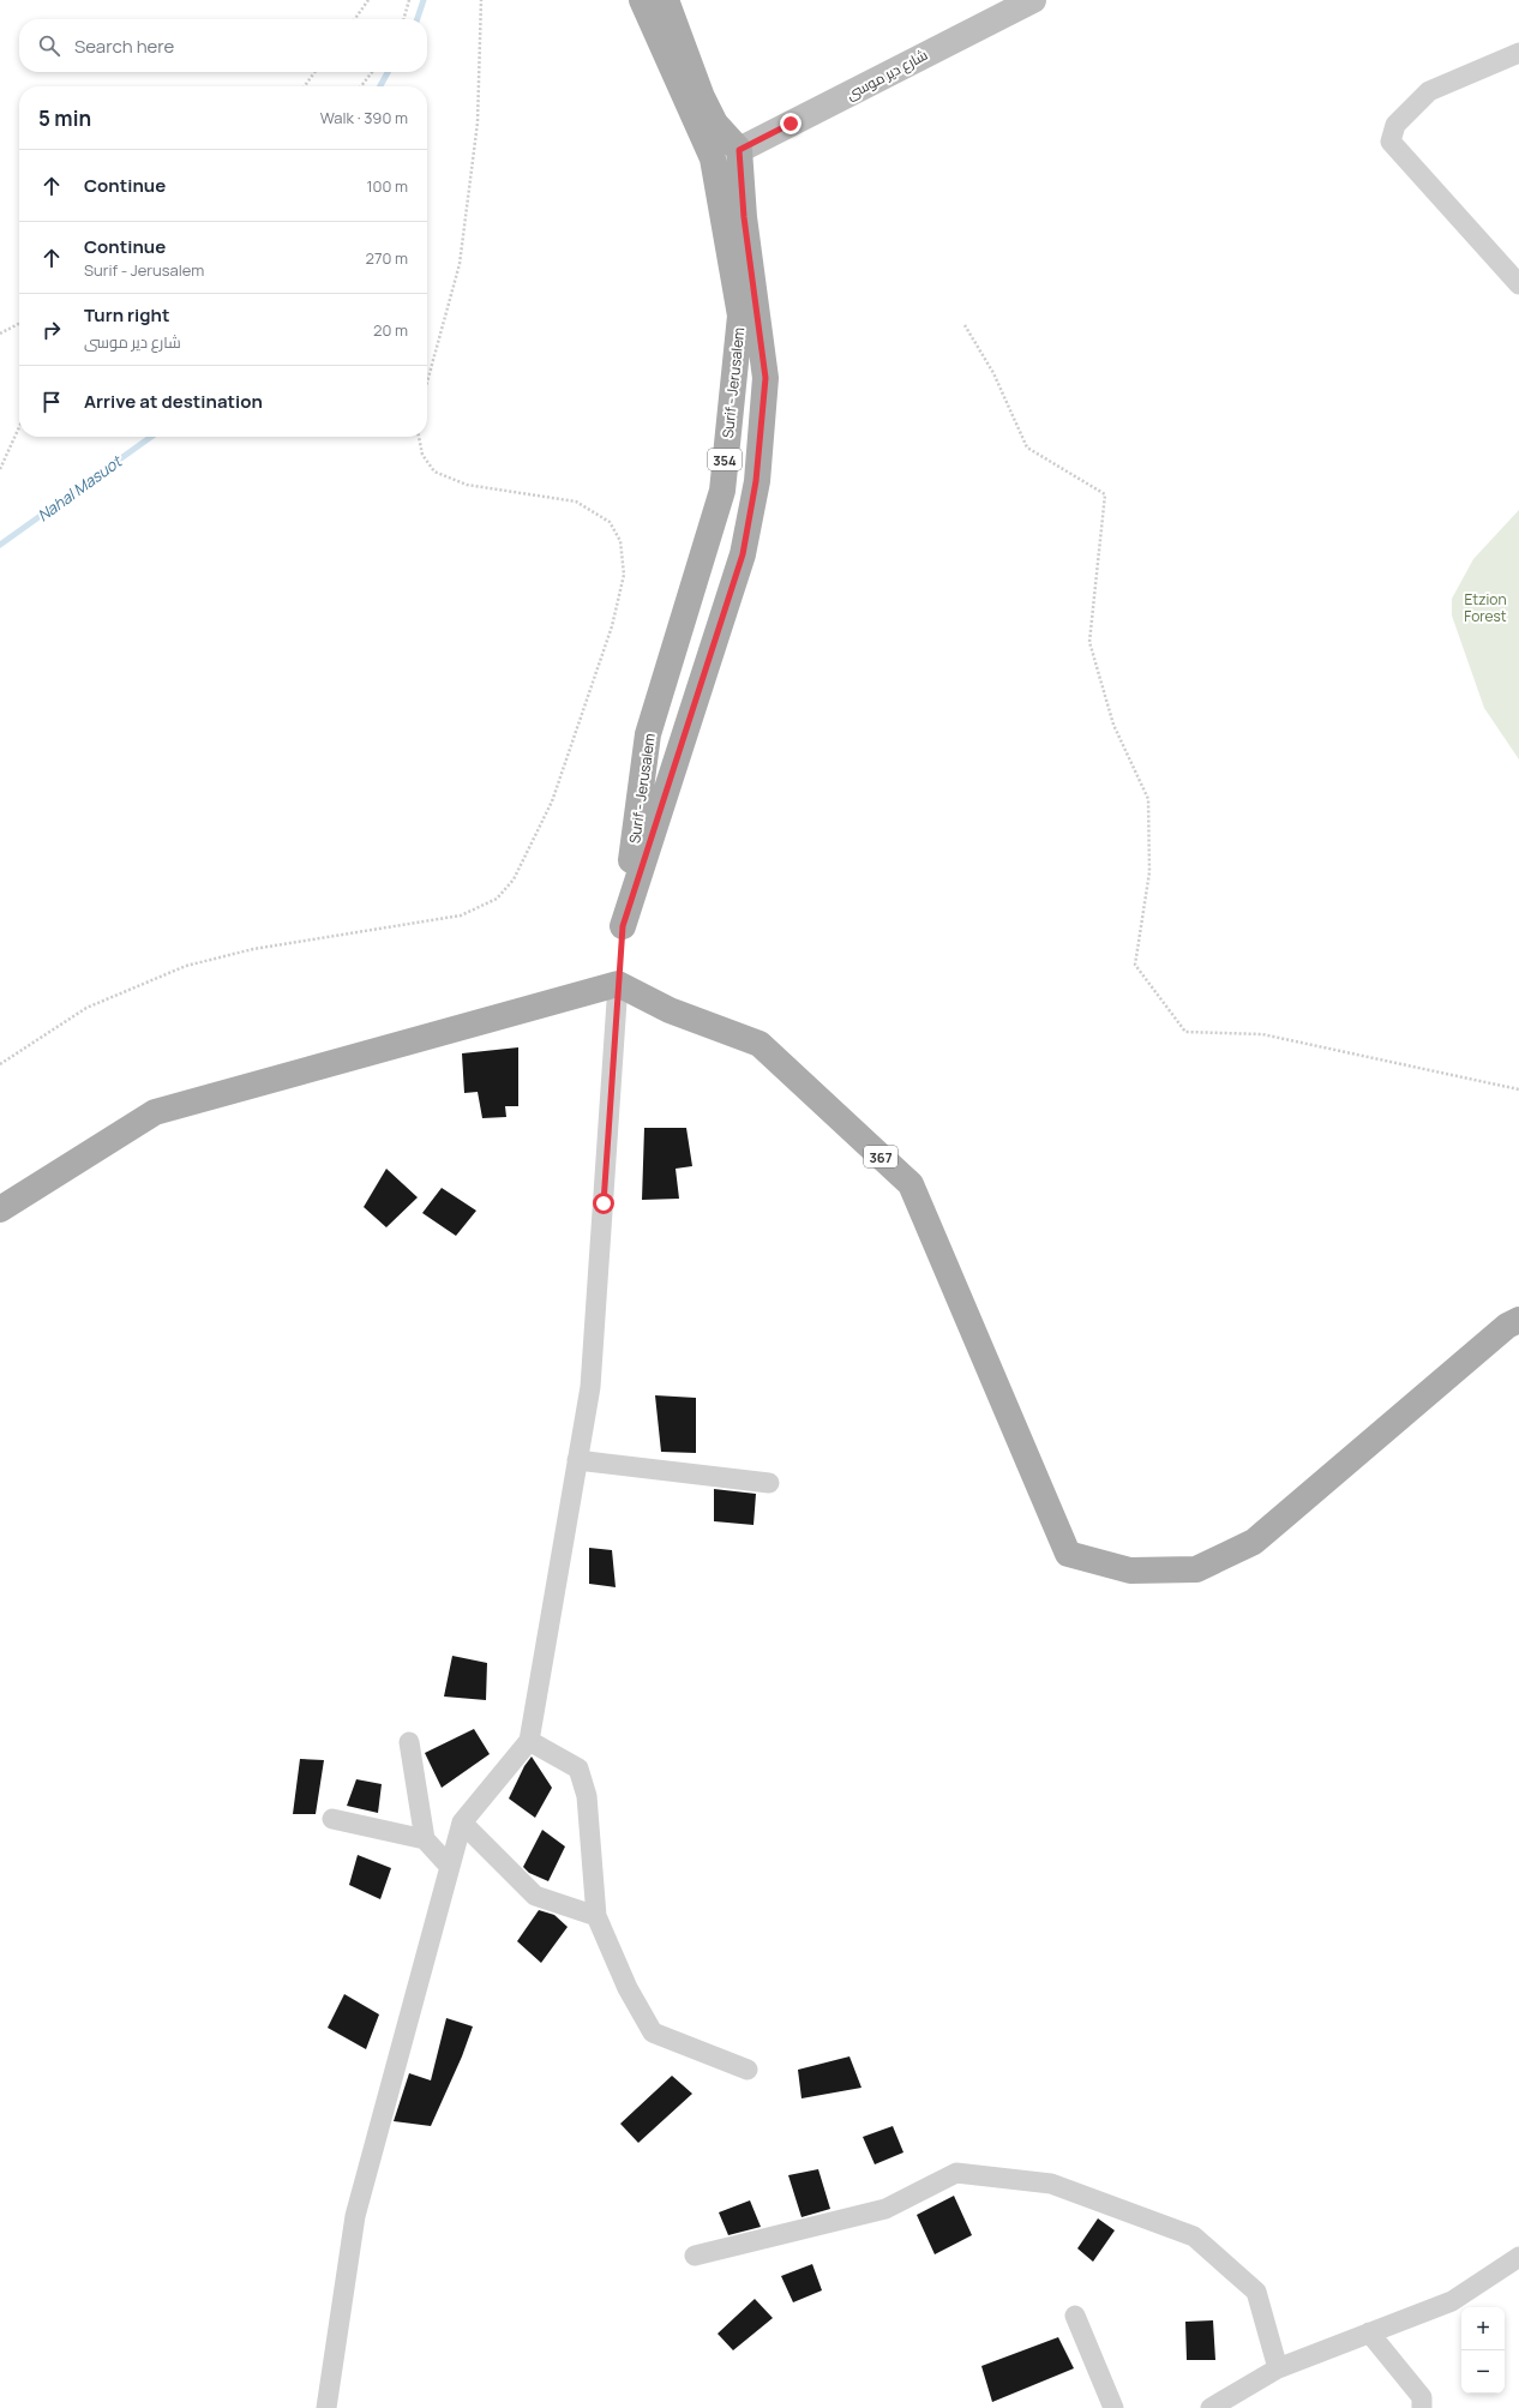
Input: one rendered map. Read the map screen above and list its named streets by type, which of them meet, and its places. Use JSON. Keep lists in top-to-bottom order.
{
  "streets": {
    "main road": [
      "شارع دير موسى",
      "Surif - Jerusalem",
      "354",
      "367"
    ]
  },
  "crossings": [
    ["شارع دير موسى", "Surif - Jerusalem"]
  ],
  "water": ["Nahal Masuot"],
  "parks": ["Etzion Forest"],
  "page": {
    "search": "Search here",
    "heading": ["5 min", "Walk · 390 m"],
    "list": [
      ["Continue", "100 m"],
      ["Continue", "Surif - Jerusalem", "270 m"],
      ["Turn right", "شارع دير موسى", "20 m"],
      "Arrive at destination"
    ],
    "map_buttons": ["+", "−"]
  }
}
